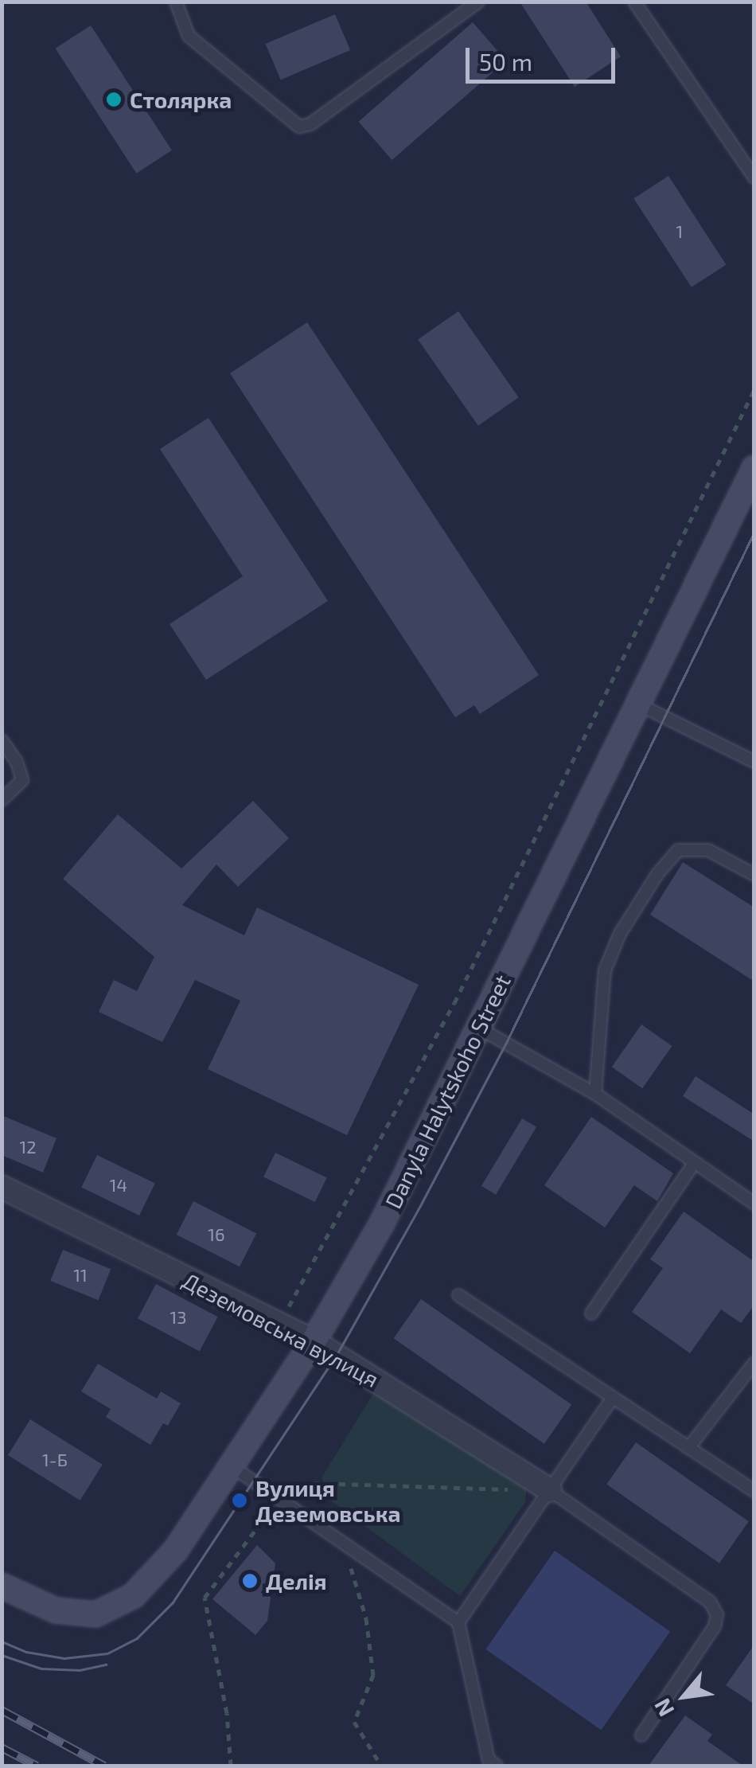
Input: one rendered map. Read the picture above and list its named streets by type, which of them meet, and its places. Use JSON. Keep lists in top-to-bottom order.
{
  "streets": {
    "street": ["Danyla Halytskoho Street", "Деземовська вулиця"]
  },
  "crossings": [
    ["Danyla Halytskoho Street", "Деземовська вулиця"]
  ],
  "places": ["Столярка", "Вулиця Деземовська", "Делія"],
  "house_numbers": [
    "1",
    "12",
    "14",
    "16",
    "11",
    "13",
    "1-Б"
  ],
  "scale_bar": "50 m",
  "north": "bottom left"
}
